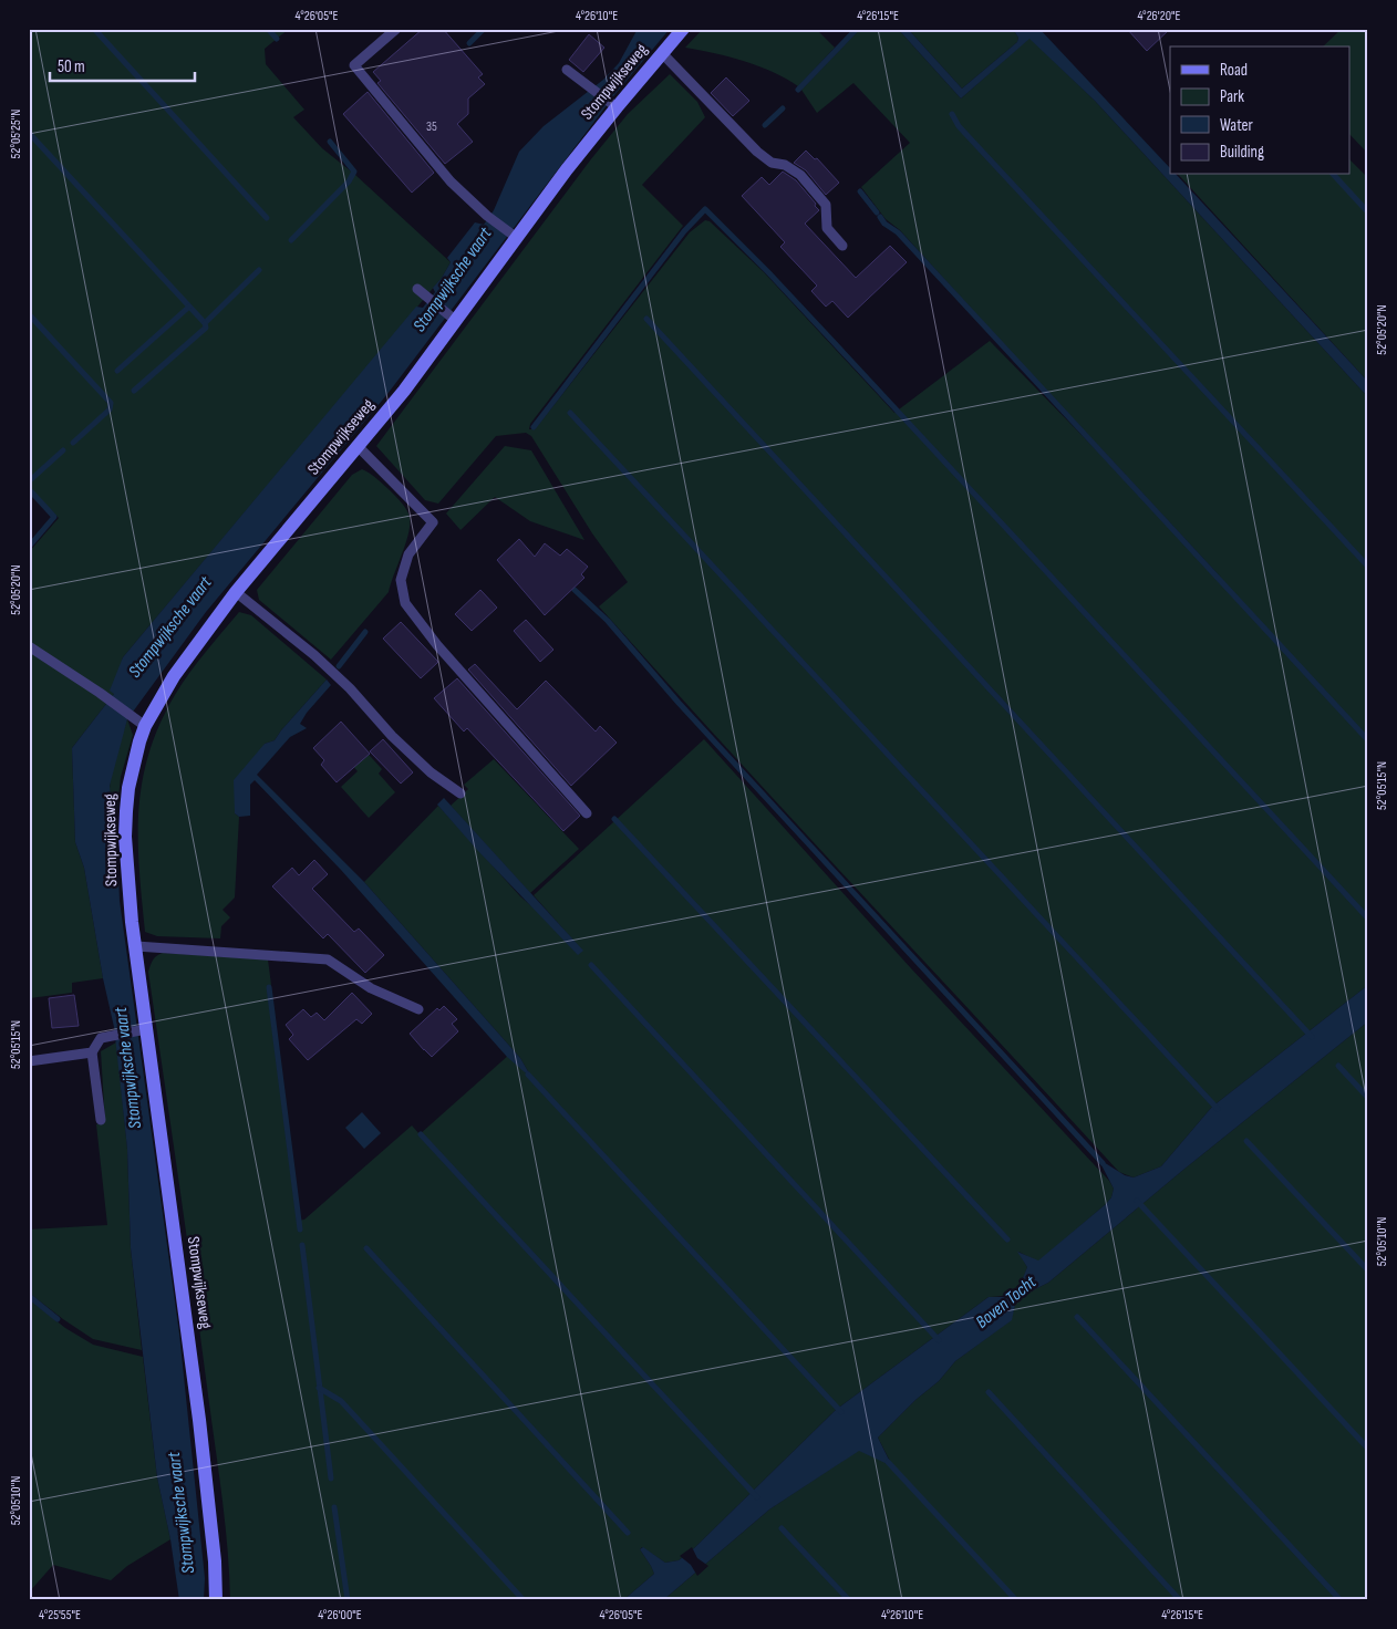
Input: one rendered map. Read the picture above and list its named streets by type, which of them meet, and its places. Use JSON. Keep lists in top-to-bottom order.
{
  "streets": {
    "street": ["Stompwijkseweg"]
  },
  "water": ["Stompwijksche vaart", "Boven Tocht"],
  "house_numbers": ["35"],
  "legend": [
    "Road",
    "Park",
    "Water",
    "Building"
  ],
  "scale_bar": "50 m",
  "coordinates": [
    "4°26'05\"E",
    "4°26'10\"E",
    "4°26'15\"E",
    "4°26'20\"E",
    "52°05'25\"N",
    "52°05'20\"N",
    "52°05'15\"N",
    "52°05'10\"N",
    "4°25'55\"E",
    "4°26'00\"E"
  ]
}
